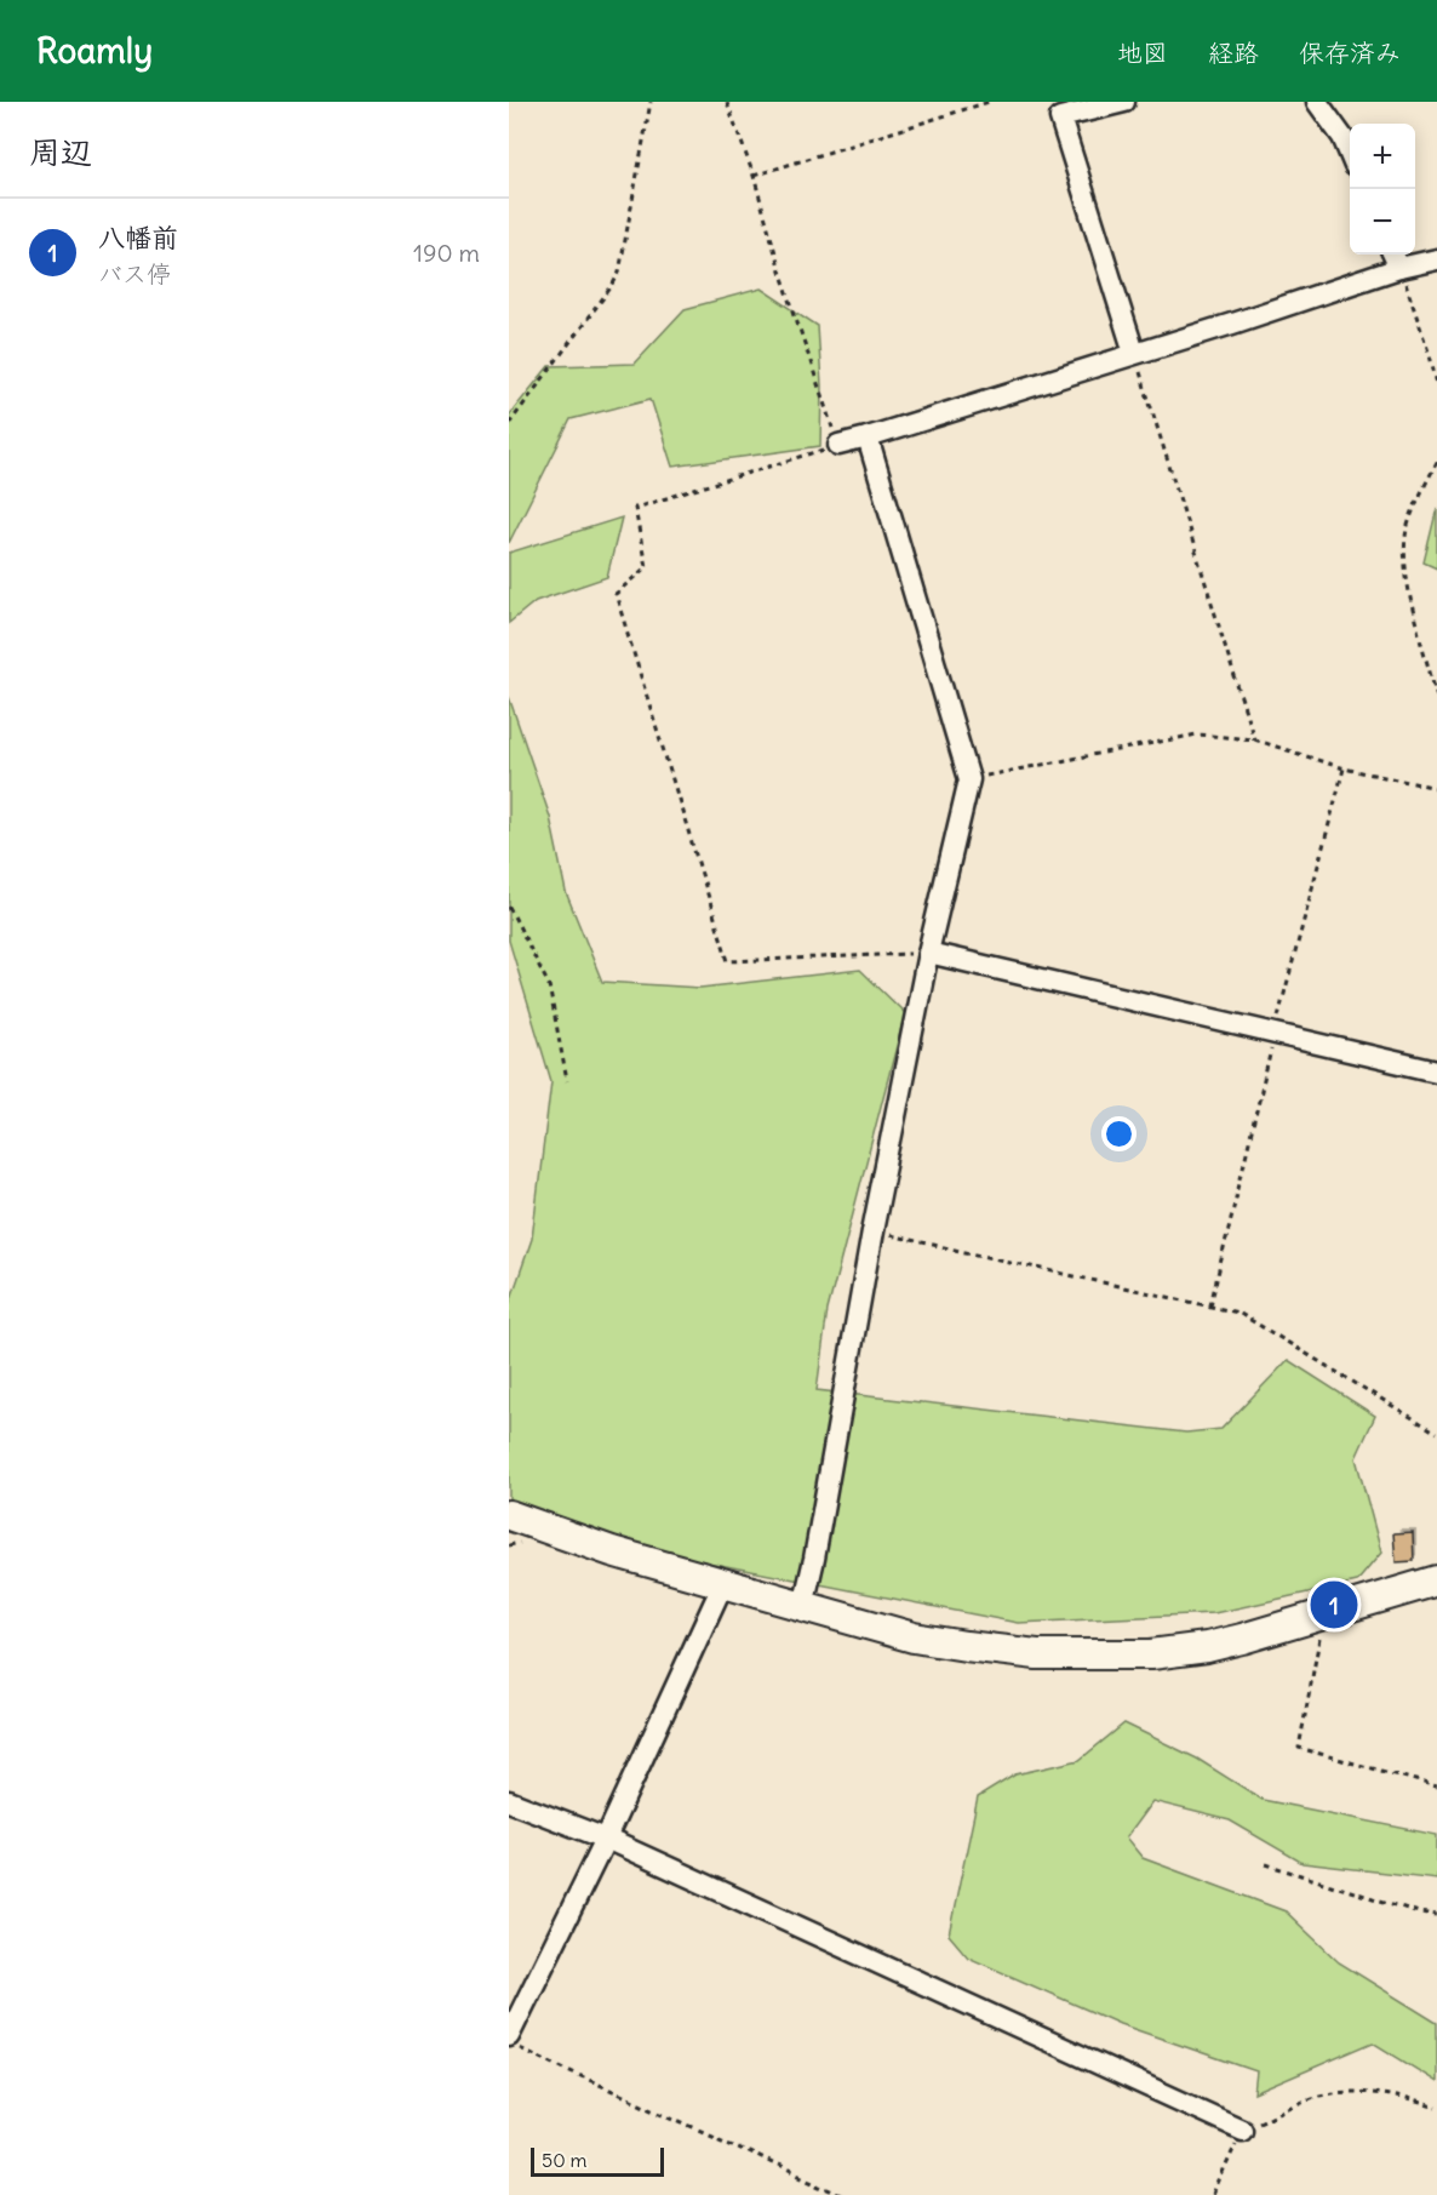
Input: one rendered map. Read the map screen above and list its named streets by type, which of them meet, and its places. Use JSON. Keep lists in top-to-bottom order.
{
  "scale_bar": "50 m",
  "page": {
    "header": "Roamly",
    "nav": ["地図", "経路", "保存済み"],
    "heading": "周辺",
    "map_buttons": ["+", "−"],
    "list": [
      {
        "mark": "1",
        "name": "八幡前",
        "note": "バス停",
        "value": "190 m"
      }
    ],
    "pins": "1",
    "scale": "50 m"
  }
}
